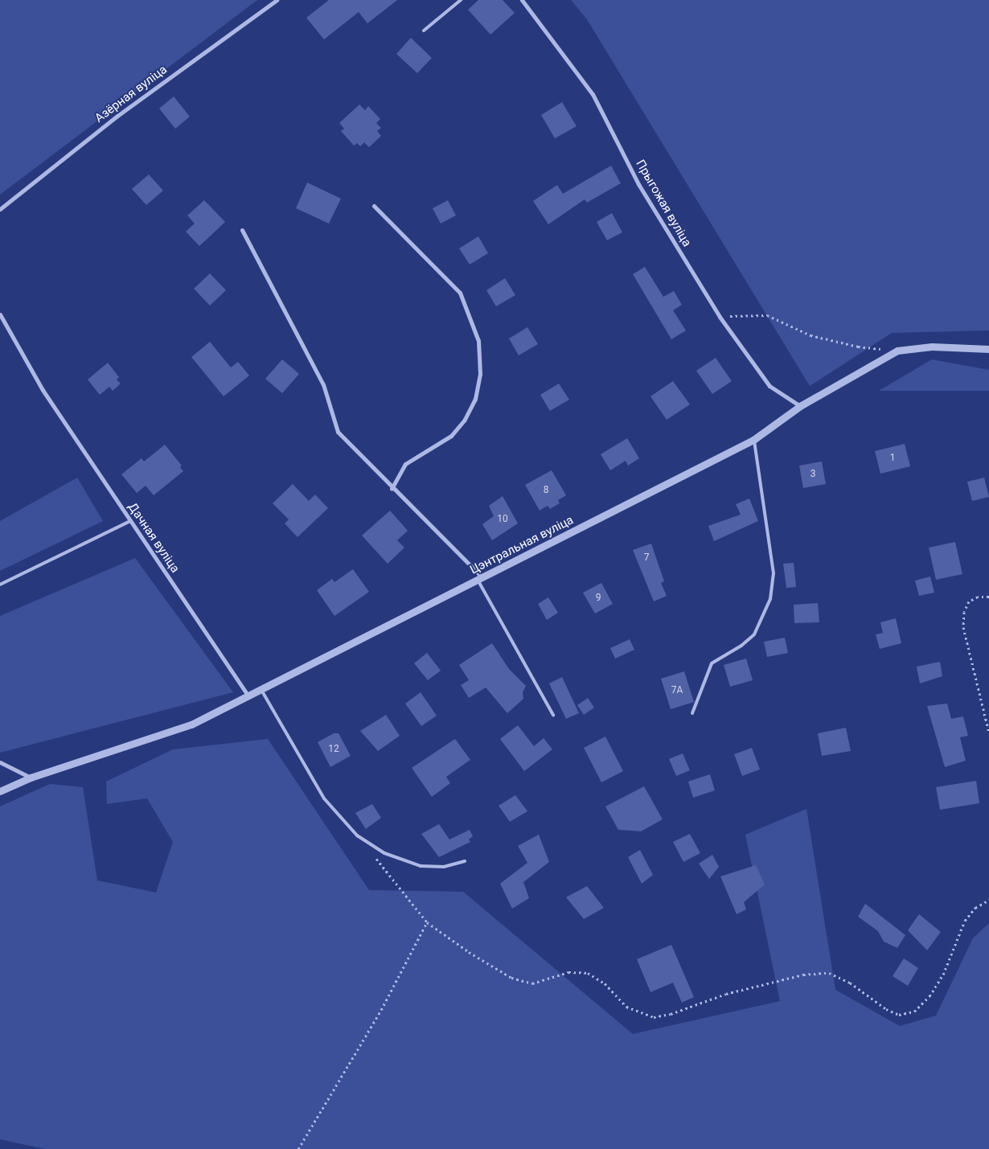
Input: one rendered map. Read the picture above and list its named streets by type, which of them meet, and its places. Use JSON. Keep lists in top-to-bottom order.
{
  "streets": {
    "street": [
      "Азёрная вуліца",
      "Прыгожая вуліца",
      "Дачная вуліца",
      "Цэнтральная вуліца"
    ]
  },
  "crossings": [
    ["Прыгожая вуліца", "Цэнтральная вуліца"],
    ["Дачная вуліца", "Цэнтральная вуліца"]
  ],
  "house_numbers": [
    "1",
    "3",
    "8",
    "10",
    "7",
    "9",
    "7А",
    "12"
  ]
}
